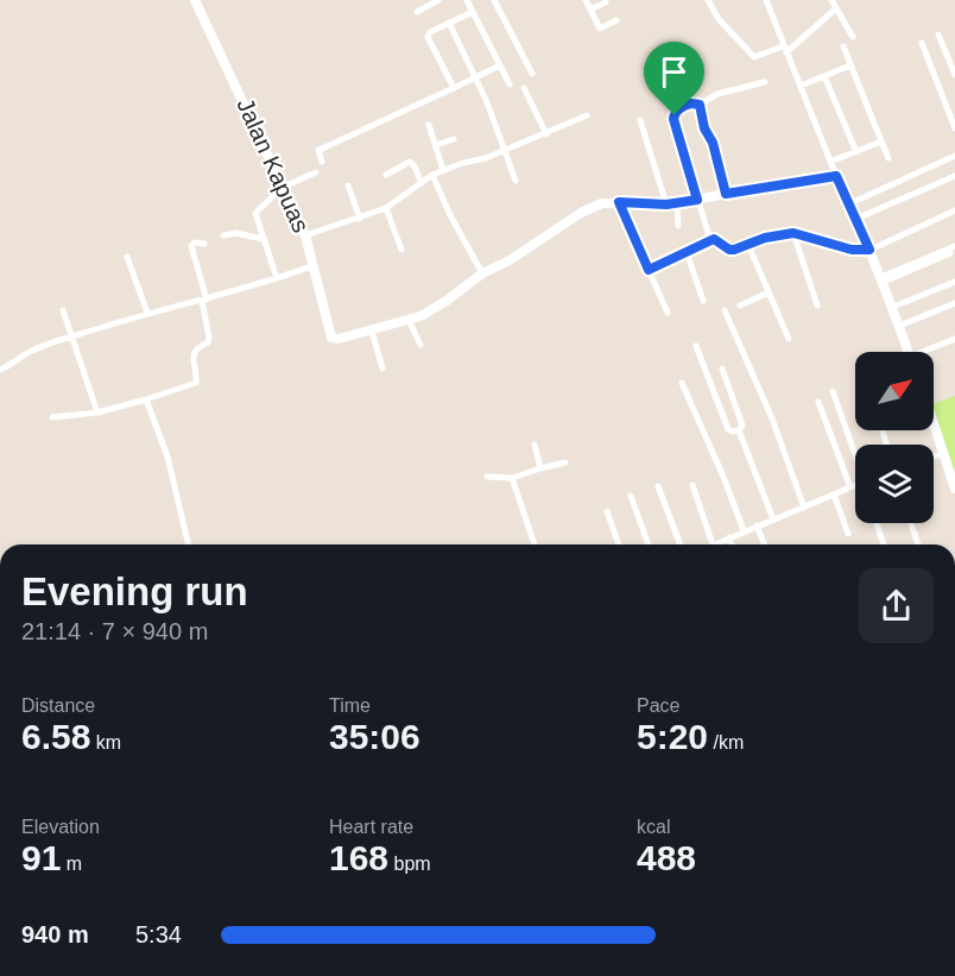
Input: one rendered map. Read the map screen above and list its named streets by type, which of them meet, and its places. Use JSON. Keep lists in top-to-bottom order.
{
  "streets": {
    "main road": ["Jalan Kapuas"]
  },
  "north": "top right",
  "page": {
    "heading": ["Evening run", "21:14 · 7 × 940 m"],
    "stats": [
      ["Distance", "6.58 km"],
      ["Time", "35:06"],
      ["Pace", "5:20 /km"],
      ["Elevation", "91 m"],
      ["Heart rate", "168 bpm"],
      ["kcal", "488"]
    ],
    "list": [
      {
        "name": "940 m",
        "note": "5:34"
      }
    ]
  }
}
